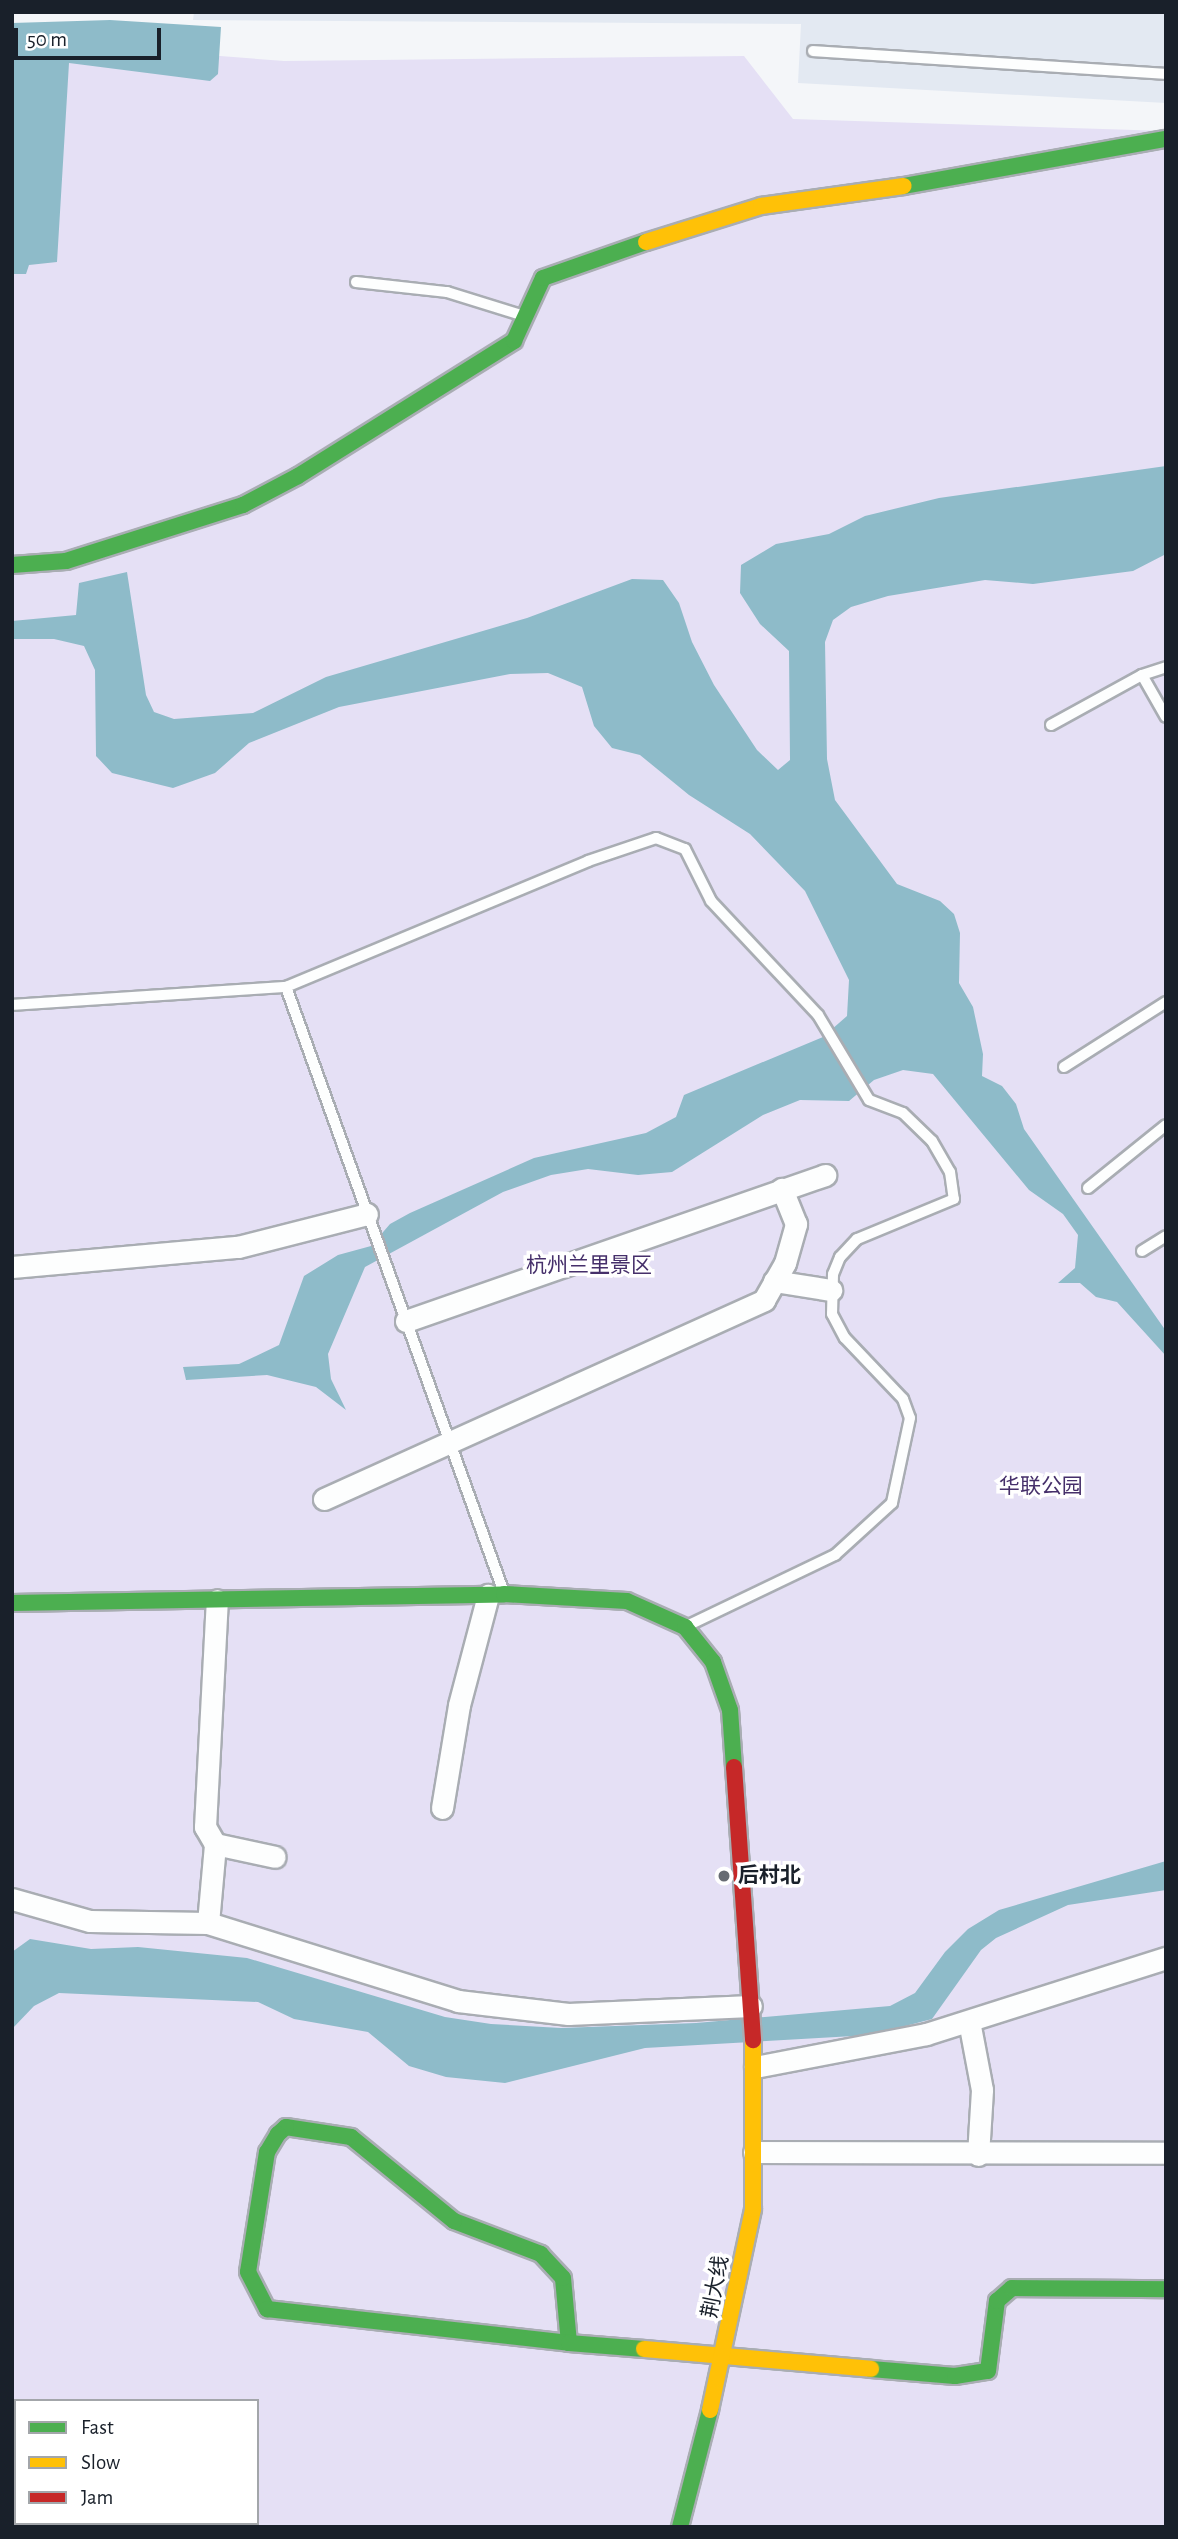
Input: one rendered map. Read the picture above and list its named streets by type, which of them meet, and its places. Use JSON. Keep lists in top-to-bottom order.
{
  "streets": {
    "street": ["荆大线"]
  },
  "parks": ["杭州兰里景区", "华联公园"],
  "places": ["后村北"],
  "legend": ["Fast", "Slow", "Jam"],
  "scale_bar": "50 m"
}
